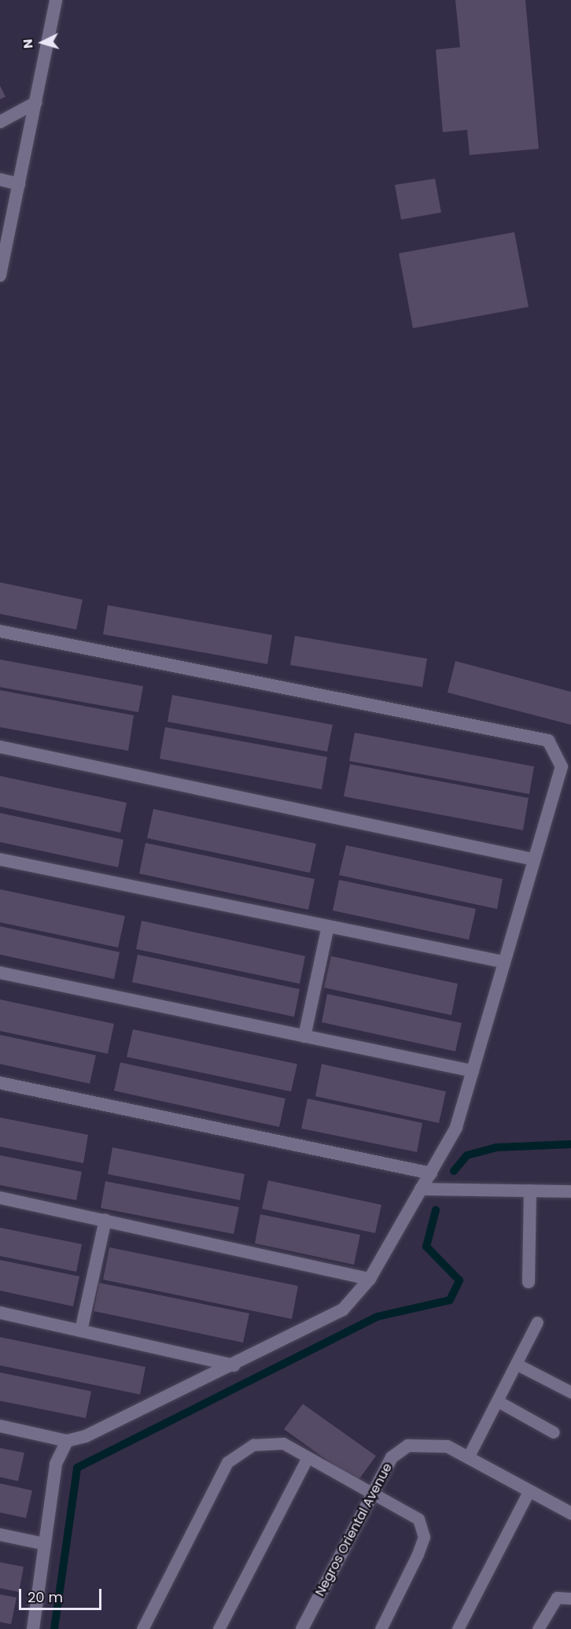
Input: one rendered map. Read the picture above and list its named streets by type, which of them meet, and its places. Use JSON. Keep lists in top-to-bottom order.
{
  "streets": {
    "street": ["Negros Oriental Avenue"]
  },
  "scale_bar": "20 m",
  "north": "left"
}
